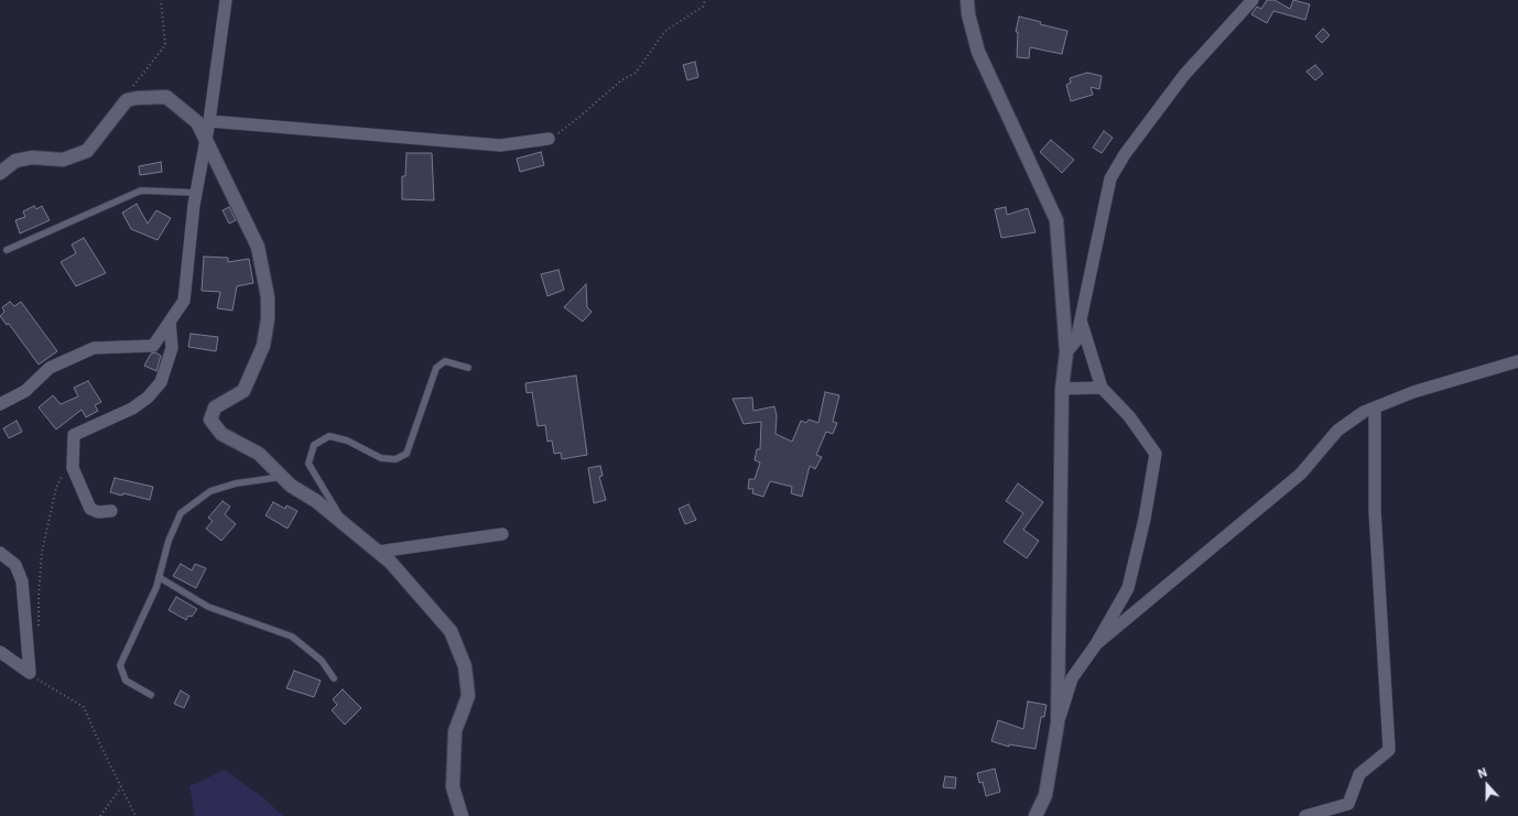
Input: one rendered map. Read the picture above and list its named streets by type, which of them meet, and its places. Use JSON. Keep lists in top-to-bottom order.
{
  "north": "top"
}
